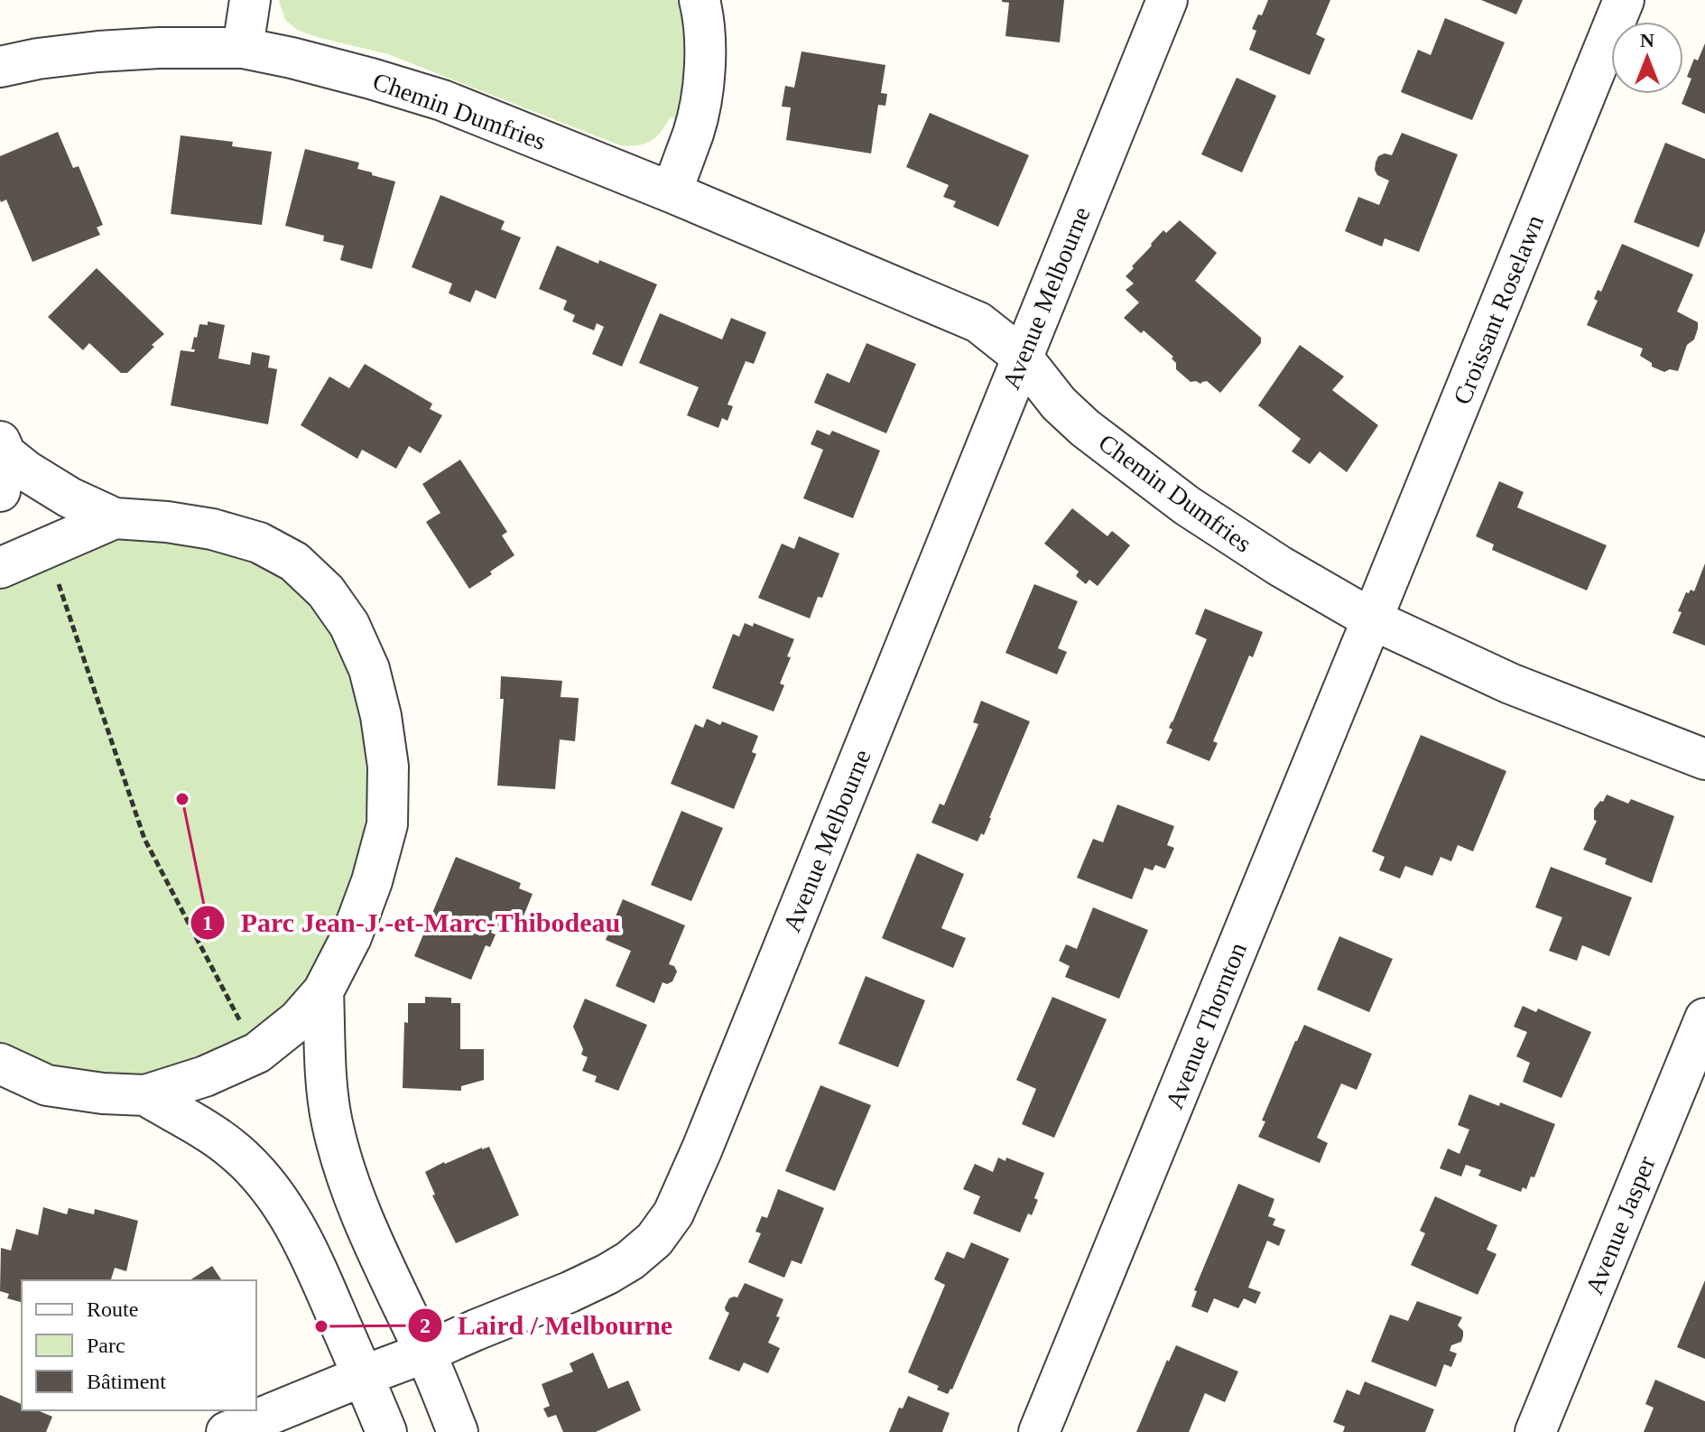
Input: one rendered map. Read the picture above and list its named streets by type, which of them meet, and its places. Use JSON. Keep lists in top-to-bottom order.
{
  "streets": {
    "street": [
      "Chemin Dumfries",
      "Avenue Melbourne",
      "Croissant Roselawn",
      "Avenue Thornton",
      "Avenue Jasper"
    ]
  },
  "crossings": [
    ["Chemin Dumfries", "Avenue Melbourne"],
    ["Chemin Dumfries", "Croissant Roselawn"],
    ["Chemin Dumfries", "Avenue Thornton"],
    ["Croissant Roselawn", "Avenue Thornton"]
  ],
  "places": ["Parc Jean-J.-et-Marc-Thibodeau", "Laird / Melbourne"],
  "legend": ["Route", "Parc", "Bâtiment"],
  "north": "top"
}
